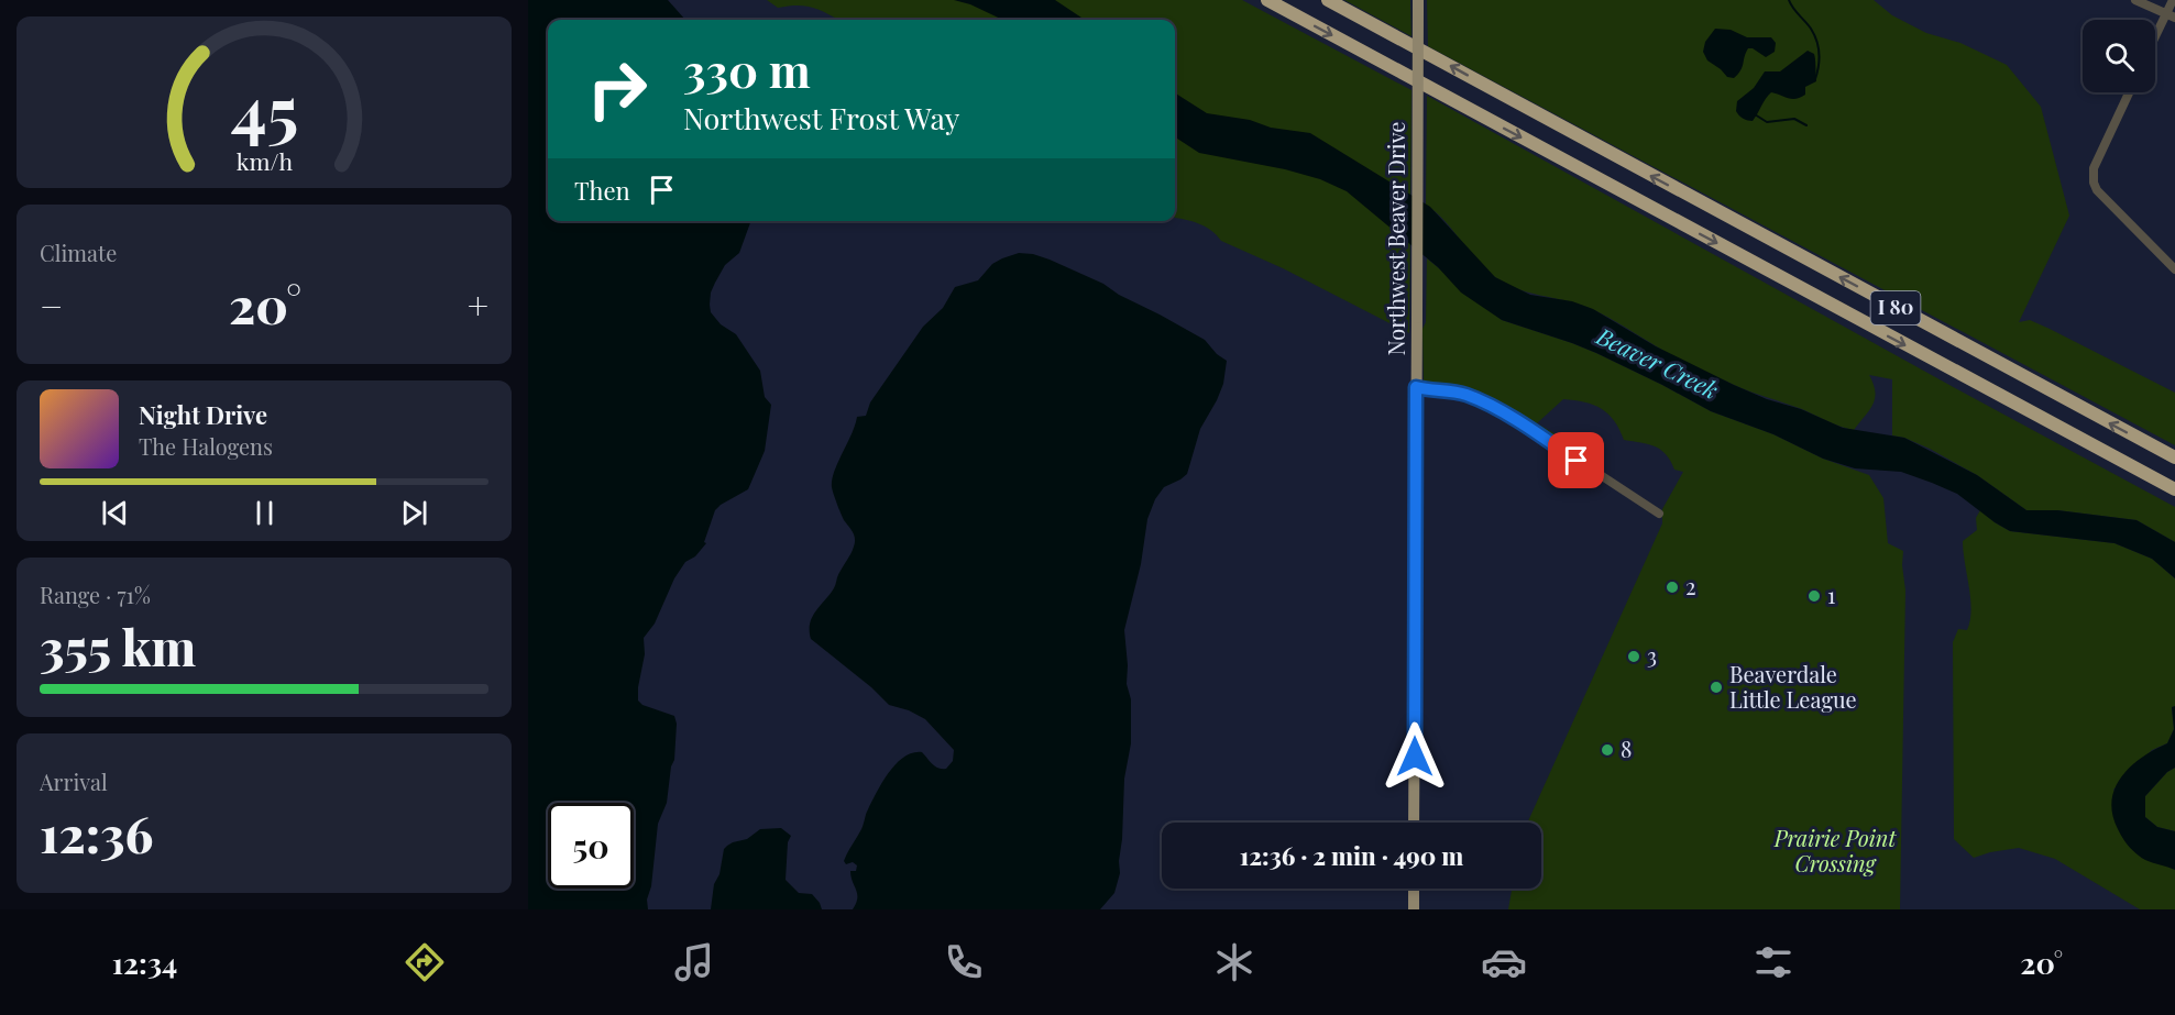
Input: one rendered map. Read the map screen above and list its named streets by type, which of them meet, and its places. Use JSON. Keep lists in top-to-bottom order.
{
  "streets": {
    "highway": ["I 80"],
    "main road": ["Northwest Beaver Drive"]
  },
  "water": ["Beaver Creek"],
  "parks": ["Prairie Point Crossing"],
  "places": [
    "2",
    "1",
    "3",
    "Beaverdale Little League",
    "8"
  ],
  "page": {
    "turn": ["330 m", "Northwest Frost Way"],
    "then": "Then",
    "tile": [
      "Climate",
      ["Range · 71%", "355 km"],
      ["Arrival", "12:36"]
    ],
    "heat": ["−", "20°", "+"],
    "song": ["Night Drive", "The Halogens"],
    "limit": "50",
    "trip": "12:36 · 2 min · 490 m",
    "tabs": ["12:34", "20°"],
    "gauge": ["45", "km/h"]
  }
}
